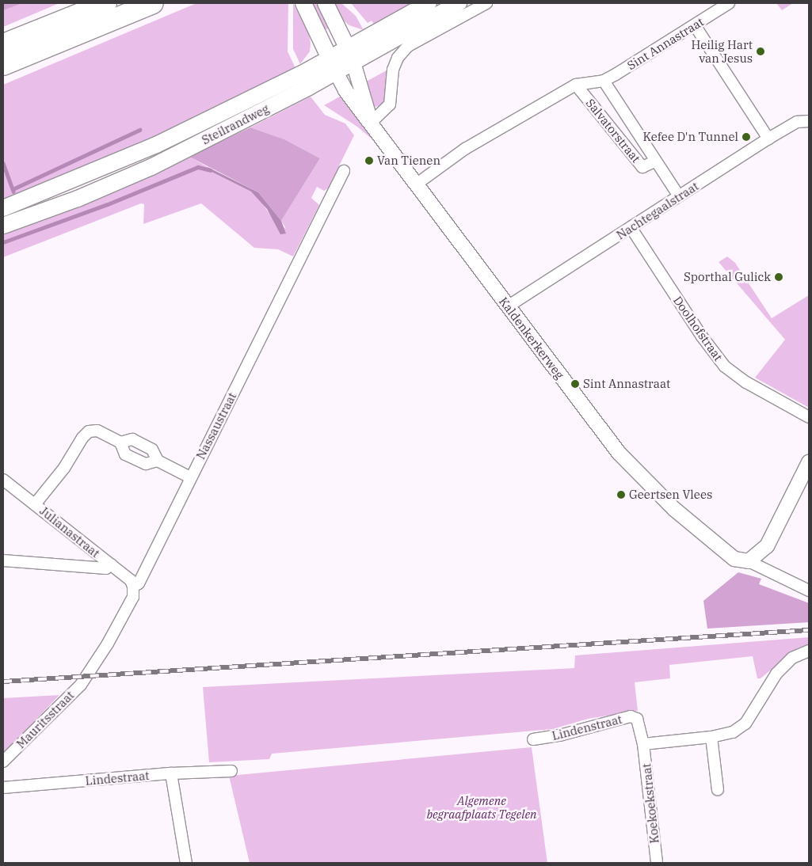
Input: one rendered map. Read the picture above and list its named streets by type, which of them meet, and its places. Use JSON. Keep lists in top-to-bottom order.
{
  "streets": {
    "main road": ["Steilrandweg", "Kaldenkerkerweg"],
    "street": [
      "Sint Annastraat",
      "Salvatorstraat",
      "Nachtegaalstraat",
      "Doolhofstraat",
      "Nassaustraat",
      "Julianastraat",
      "Mauritsstraat",
      "Lindenstraat",
      "Lindestraat",
      "Koekoekstraat"
    ]
  },
  "crossings": [
    ["Sint Annastraat", "Salvatorstraat"],
    ["Sint Annastraat", "Kaldenkerkerweg"],
    ["Steilrandweg", "Kaldenkerkerweg"],
    ["Salvatorstraat", "Nachtegaalstraat"],
    ["Nachtegaalstraat", "Doolhofstraat"],
    ["Nachtegaalstraat", "Kaldenkerkerweg"],
    ["Nassaustraat", "Julianastraat"],
    ["Nassaustraat", "Mauritsstraat"],
    ["Lindenstraat", "Koekoekstraat"]
  ],
  "parks": ["Algemene begraafplaats Tegelen"],
  "places": [
    "Heilig Hart van Jesus",
    "Kefee D'n Tunnel",
    "Van Tienen",
    "Sporthal Gulick",
    "Sint Annastraat",
    "Geertsen Vlees"
  ]
}
